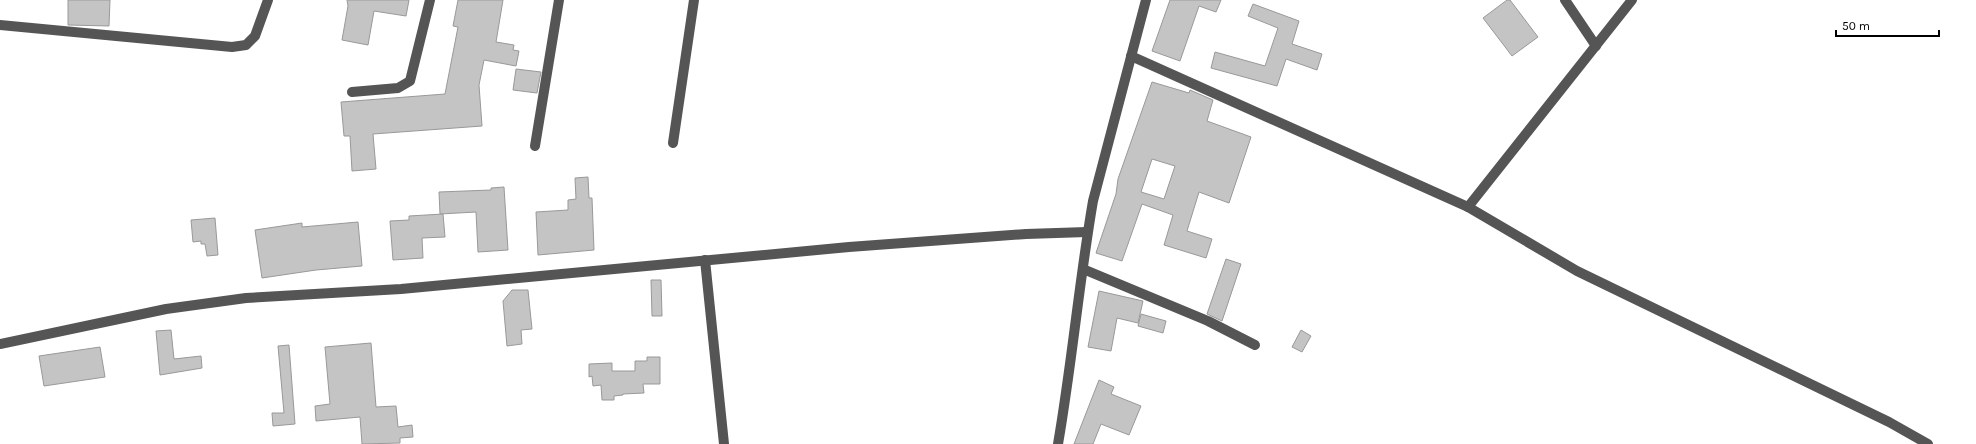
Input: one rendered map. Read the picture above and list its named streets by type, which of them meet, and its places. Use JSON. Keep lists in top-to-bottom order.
{
  "scale_bar": "50 m"
}
